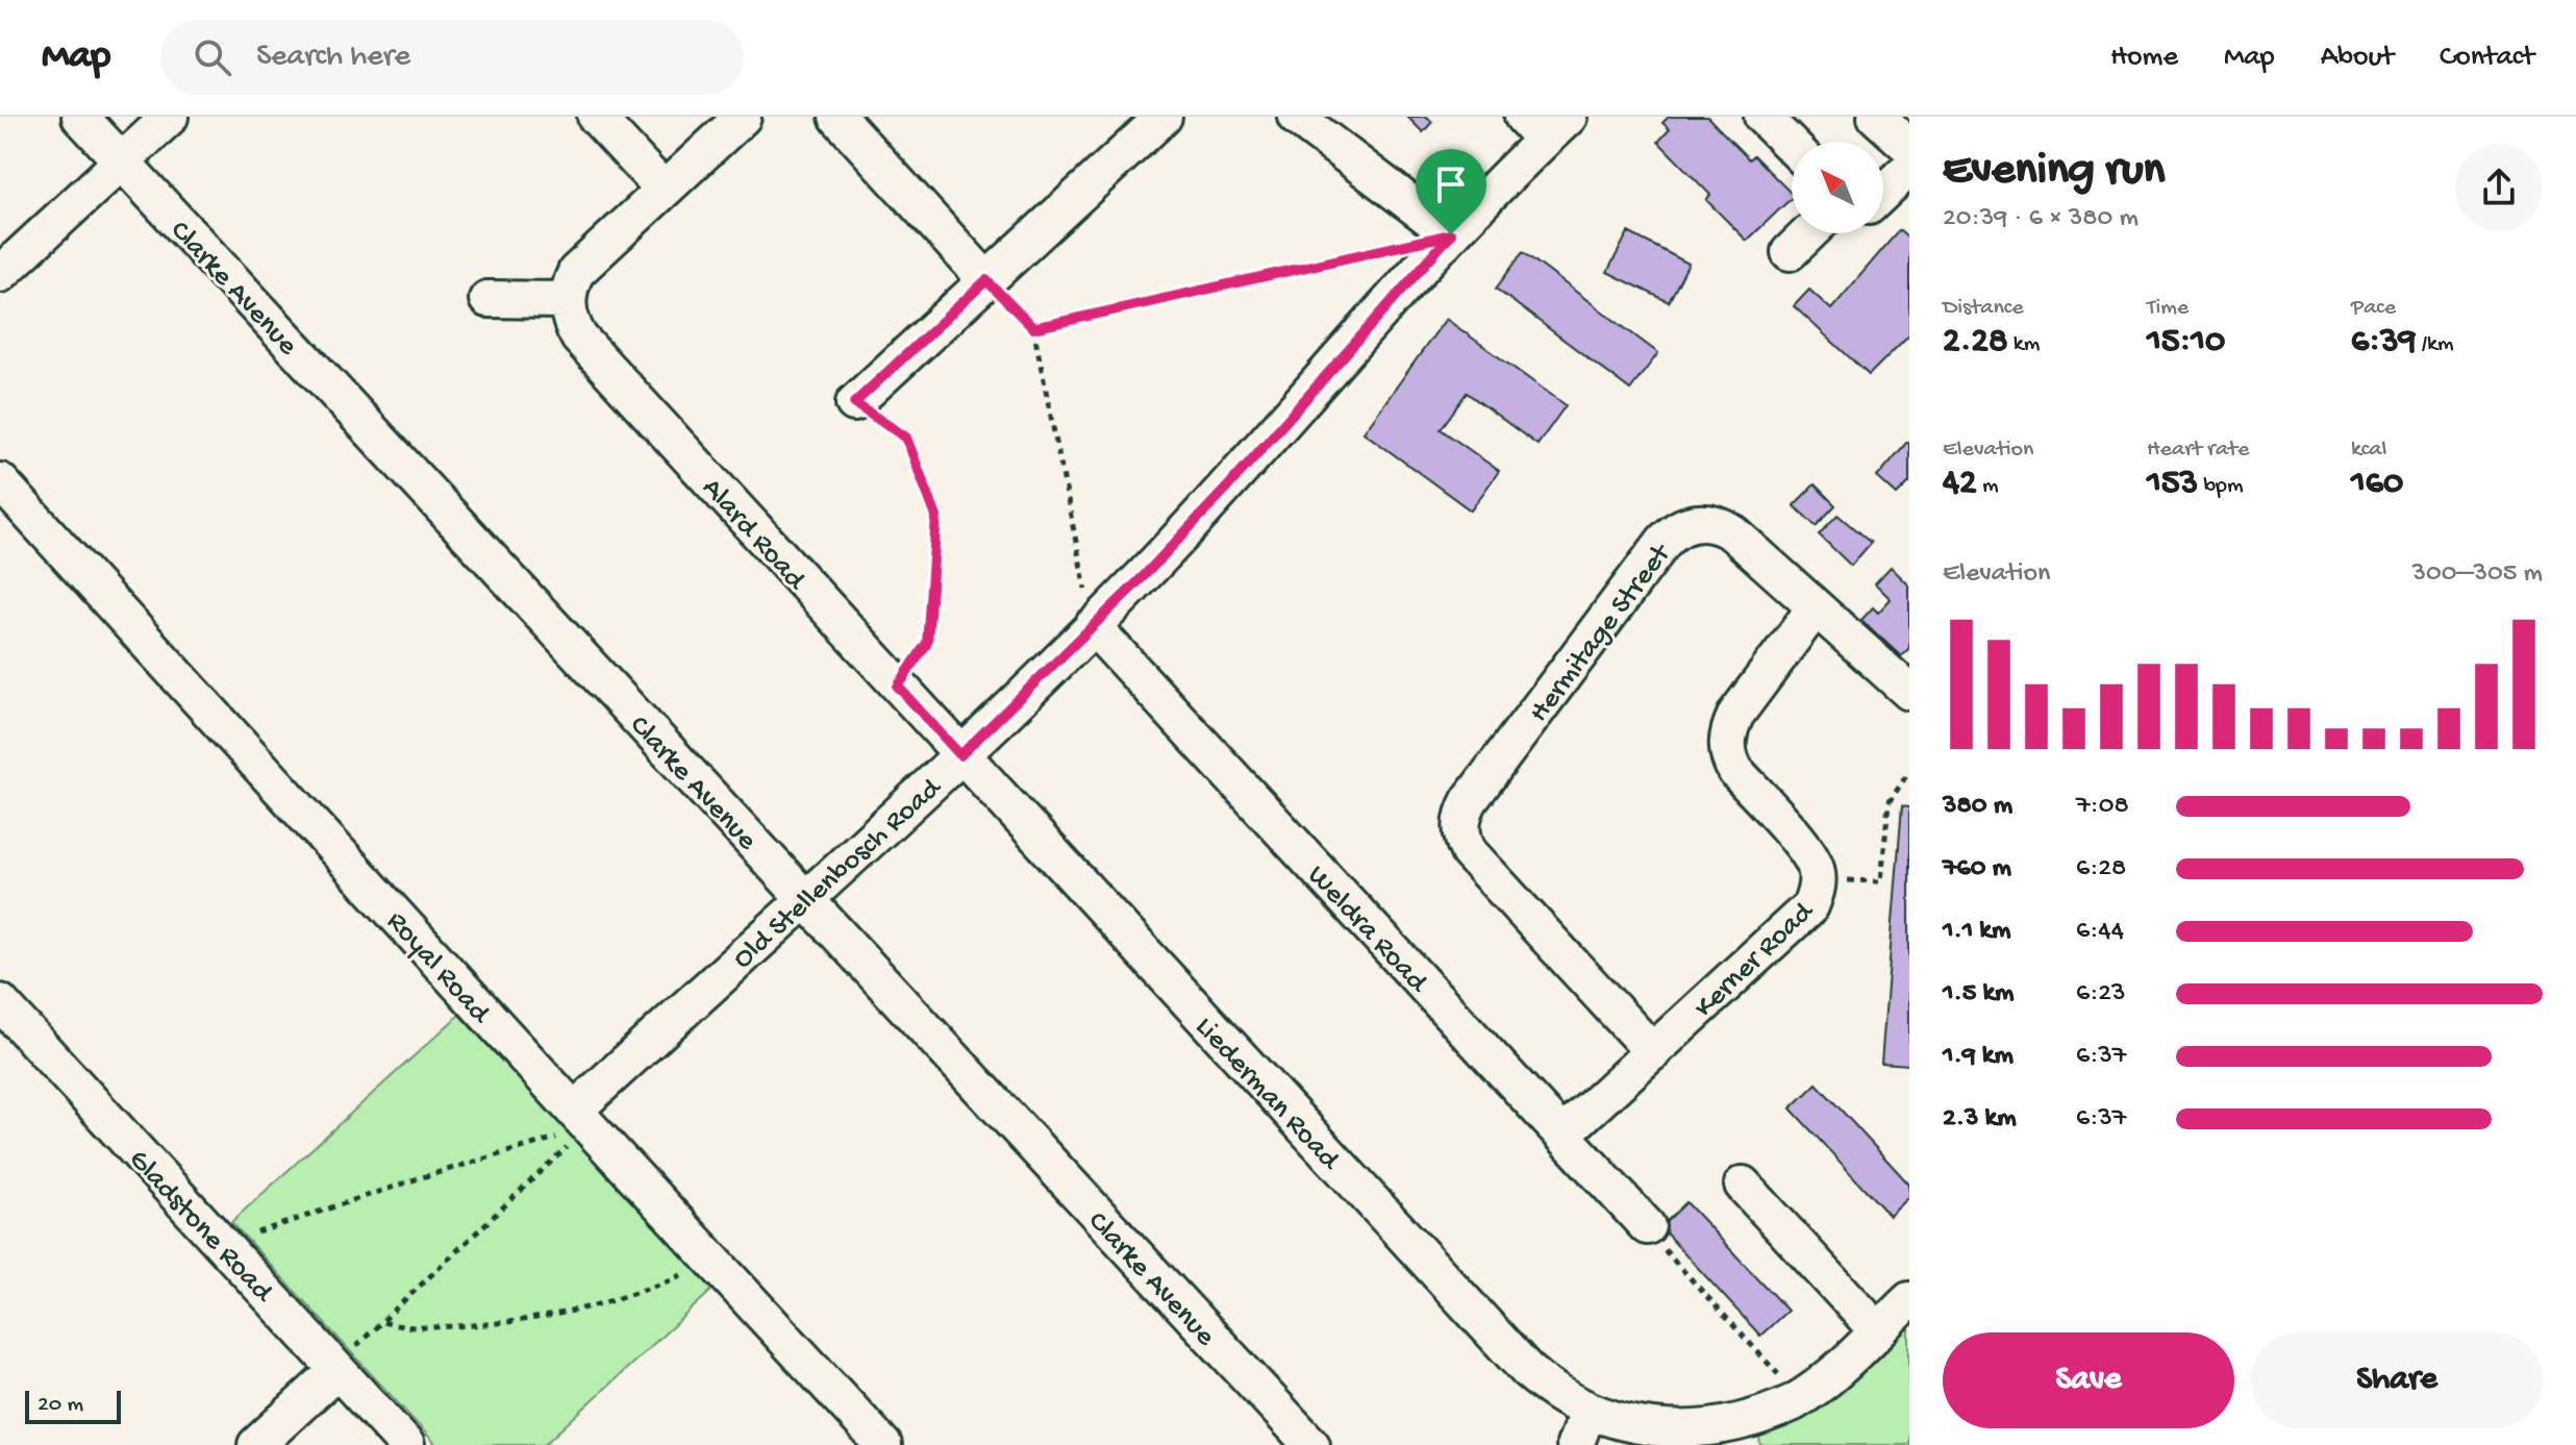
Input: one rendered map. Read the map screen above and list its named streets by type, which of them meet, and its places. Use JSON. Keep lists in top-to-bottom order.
{
  "streets": {
    "street": [
      "Clarke Avenue",
      "Alard Road",
      "Hermitage Street",
      "Old Stellenbosch Road",
      "Weldra Road",
      "Kerner Road",
      "Royal Road",
      "Liederman Road",
      "Gladstone Road"
    ]
  },
  "crossings": [
    ["Clarke Avenue", "Old Stellenbosch Road"],
    ["Alard Road", "Old Stellenbosch Road"],
    ["Alard Road", "Liederman Road"],
    ["Hermitage Street", "Kerner Road"],
    ["Old Stellenbosch Road", "Weldra Road"],
    ["Old Stellenbosch Road", "Royal Road"],
    ["Old Stellenbosch Road", "Liederman Road"],
    ["Weldra Road", "Kerner Road"]
  ],
  "scale_bar": "20 m",
  "north": "top left",
  "page": {
    "header": "Map",
    "search": "Search here",
    "nav": [
      "Home",
      "Map",
      "About",
      "Contact"
    ],
    "heading": ["Evening run", "20:39 · 6 × 380 m"],
    "stats": [
      ["Distance", "2.28 km"],
      ["Time", "15:10"],
      ["Pace", "6:39 /km"],
      ["Elevation", "42 m"],
      ["Heart rate", "153 bpm"],
      ["kcal", "160"]
    ],
    "chart": ["Elevation", "300–305 m"],
    "list": [
      {
        "name": "380 m",
        "note": "7:08"
      },
      {
        "name": "760 m",
        "note": "6:28"
      },
      {
        "name": "1.1 km",
        "note": "6:44"
      },
      {
        "name": "1.5 km",
        "note": "6:23"
      },
      {
        "name": "1.9 km",
        "note": "6:37"
      },
      {
        "name": "2.3 km",
        "note": "6:37"
      }
    ],
    "buttons": ["Save", "Share"],
    "scale": "20 m"
  }
}
